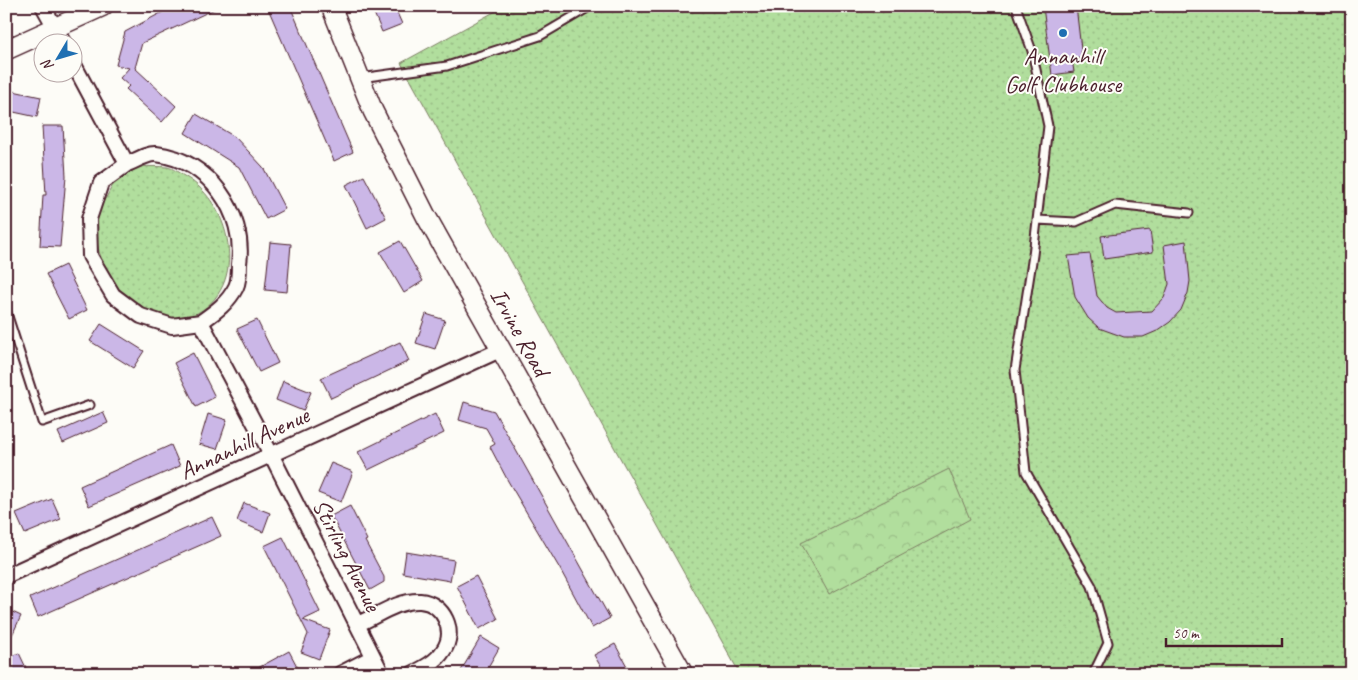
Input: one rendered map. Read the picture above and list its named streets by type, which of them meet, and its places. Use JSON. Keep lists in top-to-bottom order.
{
  "streets": {
    "main road": ["Irvine Road"],
    "street": ["Annanhill Avenue", "Stirling Avenue"]
  },
  "crossings": [
    ["Irvine Road", "Annanhill Avenue"],
    ["Annanhill Avenue", "Stirling Avenue"]
  ],
  "places": ["Annanhill Golf Clubhouse"],
  "scale_bar": "50 m",
  "north": "bottom left"
}
